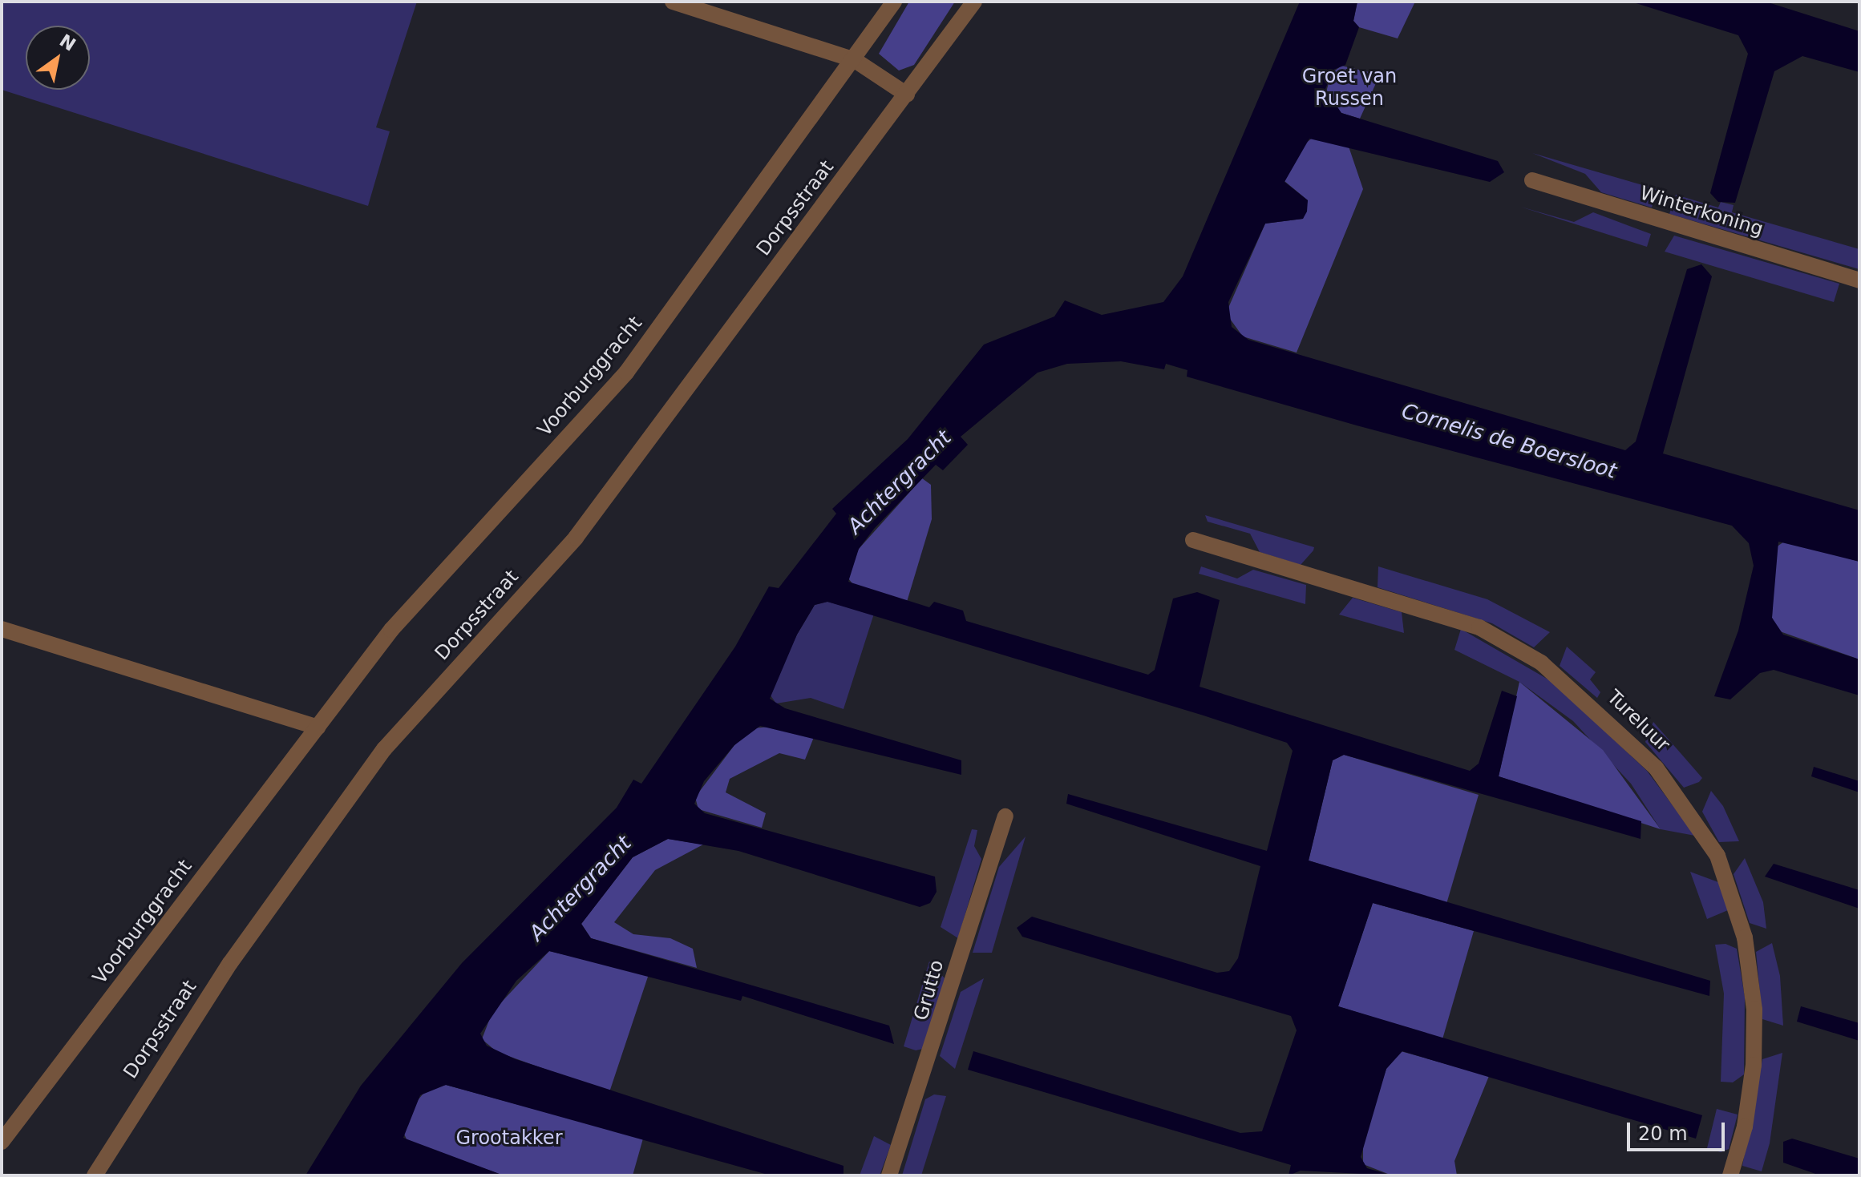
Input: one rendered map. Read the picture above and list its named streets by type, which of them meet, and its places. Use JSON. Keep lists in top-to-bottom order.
{
  "streets": {
    "street": [
      "Dorpsstraat",
      "Winterkoning",
      "Voorburggracht",
      "Tureluur",
      "Grutto"
    ]
  },
  "water": ["Cornelis de Boersloot", "Achtergracht"],
  "parks": ["Groet van Russen", "Grootakker"],
  "scale_bar": "20 m",
  "north": "top right"
}
